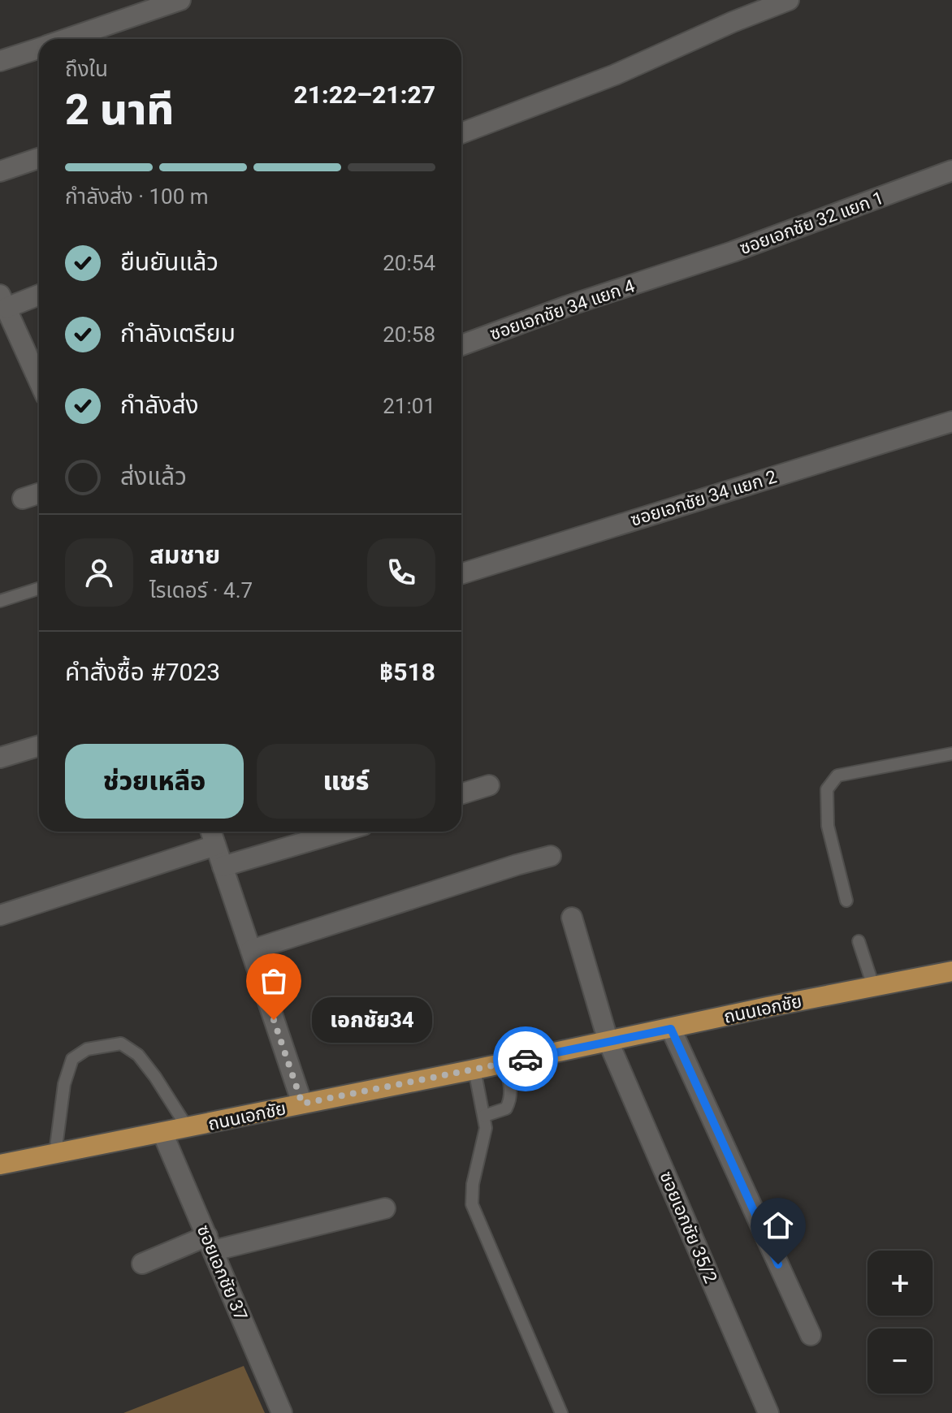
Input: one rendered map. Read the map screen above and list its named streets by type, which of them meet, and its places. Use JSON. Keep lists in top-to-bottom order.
{
  "streets": {
    "main road": ["ถนนเอกชัย"],
    "street": [
      "ซอยเอกชัย 32 แยก 1",
      "ซอยเอกชัย 34 แยก 4",
      "ซอยเอกชัย 34 แยก 2",
      "ซอยเอกชัย 35/2",
      "ซอยเอกชัย 37"
    ]
  },
  "crossings": [
    ["ซอยเอกชัย 32 แยก 1", "ซอยเอกชัย 34 แยก 4"],
    ["ถนนเอกชัย", "ซอยเอกชัย 35/2"],
    ["ถนนเอกชัย", "ซอยเอกชัย 37"]
  ],
  "places": ["เอกชัย34"],
  "page": {
    "heading": ["2 นาที", "ถึงใน", "21:22–21:27"],
    "panel": [
      "สมชาย",
      "ไรเดอร์ · 4.7",
      "คำสั่งซื้อ #7023",
      "฿518"
    ],
    "bar": "กำลังส่ง · 100 m",
    "list": [
      ["ยืนยันแล้ว", "20:54"],
      ["กำลังเตรียม", "20:58"],
      ["กำลังส่ง", "21:01"],
      "ส่งแล้ว"
    ],
    "buttons": ["ช่วยเหลือ", "แชร์"],
    "bubble": "เอกชัย34",
    "map_buttons": ["+", "−"]
  }
}
